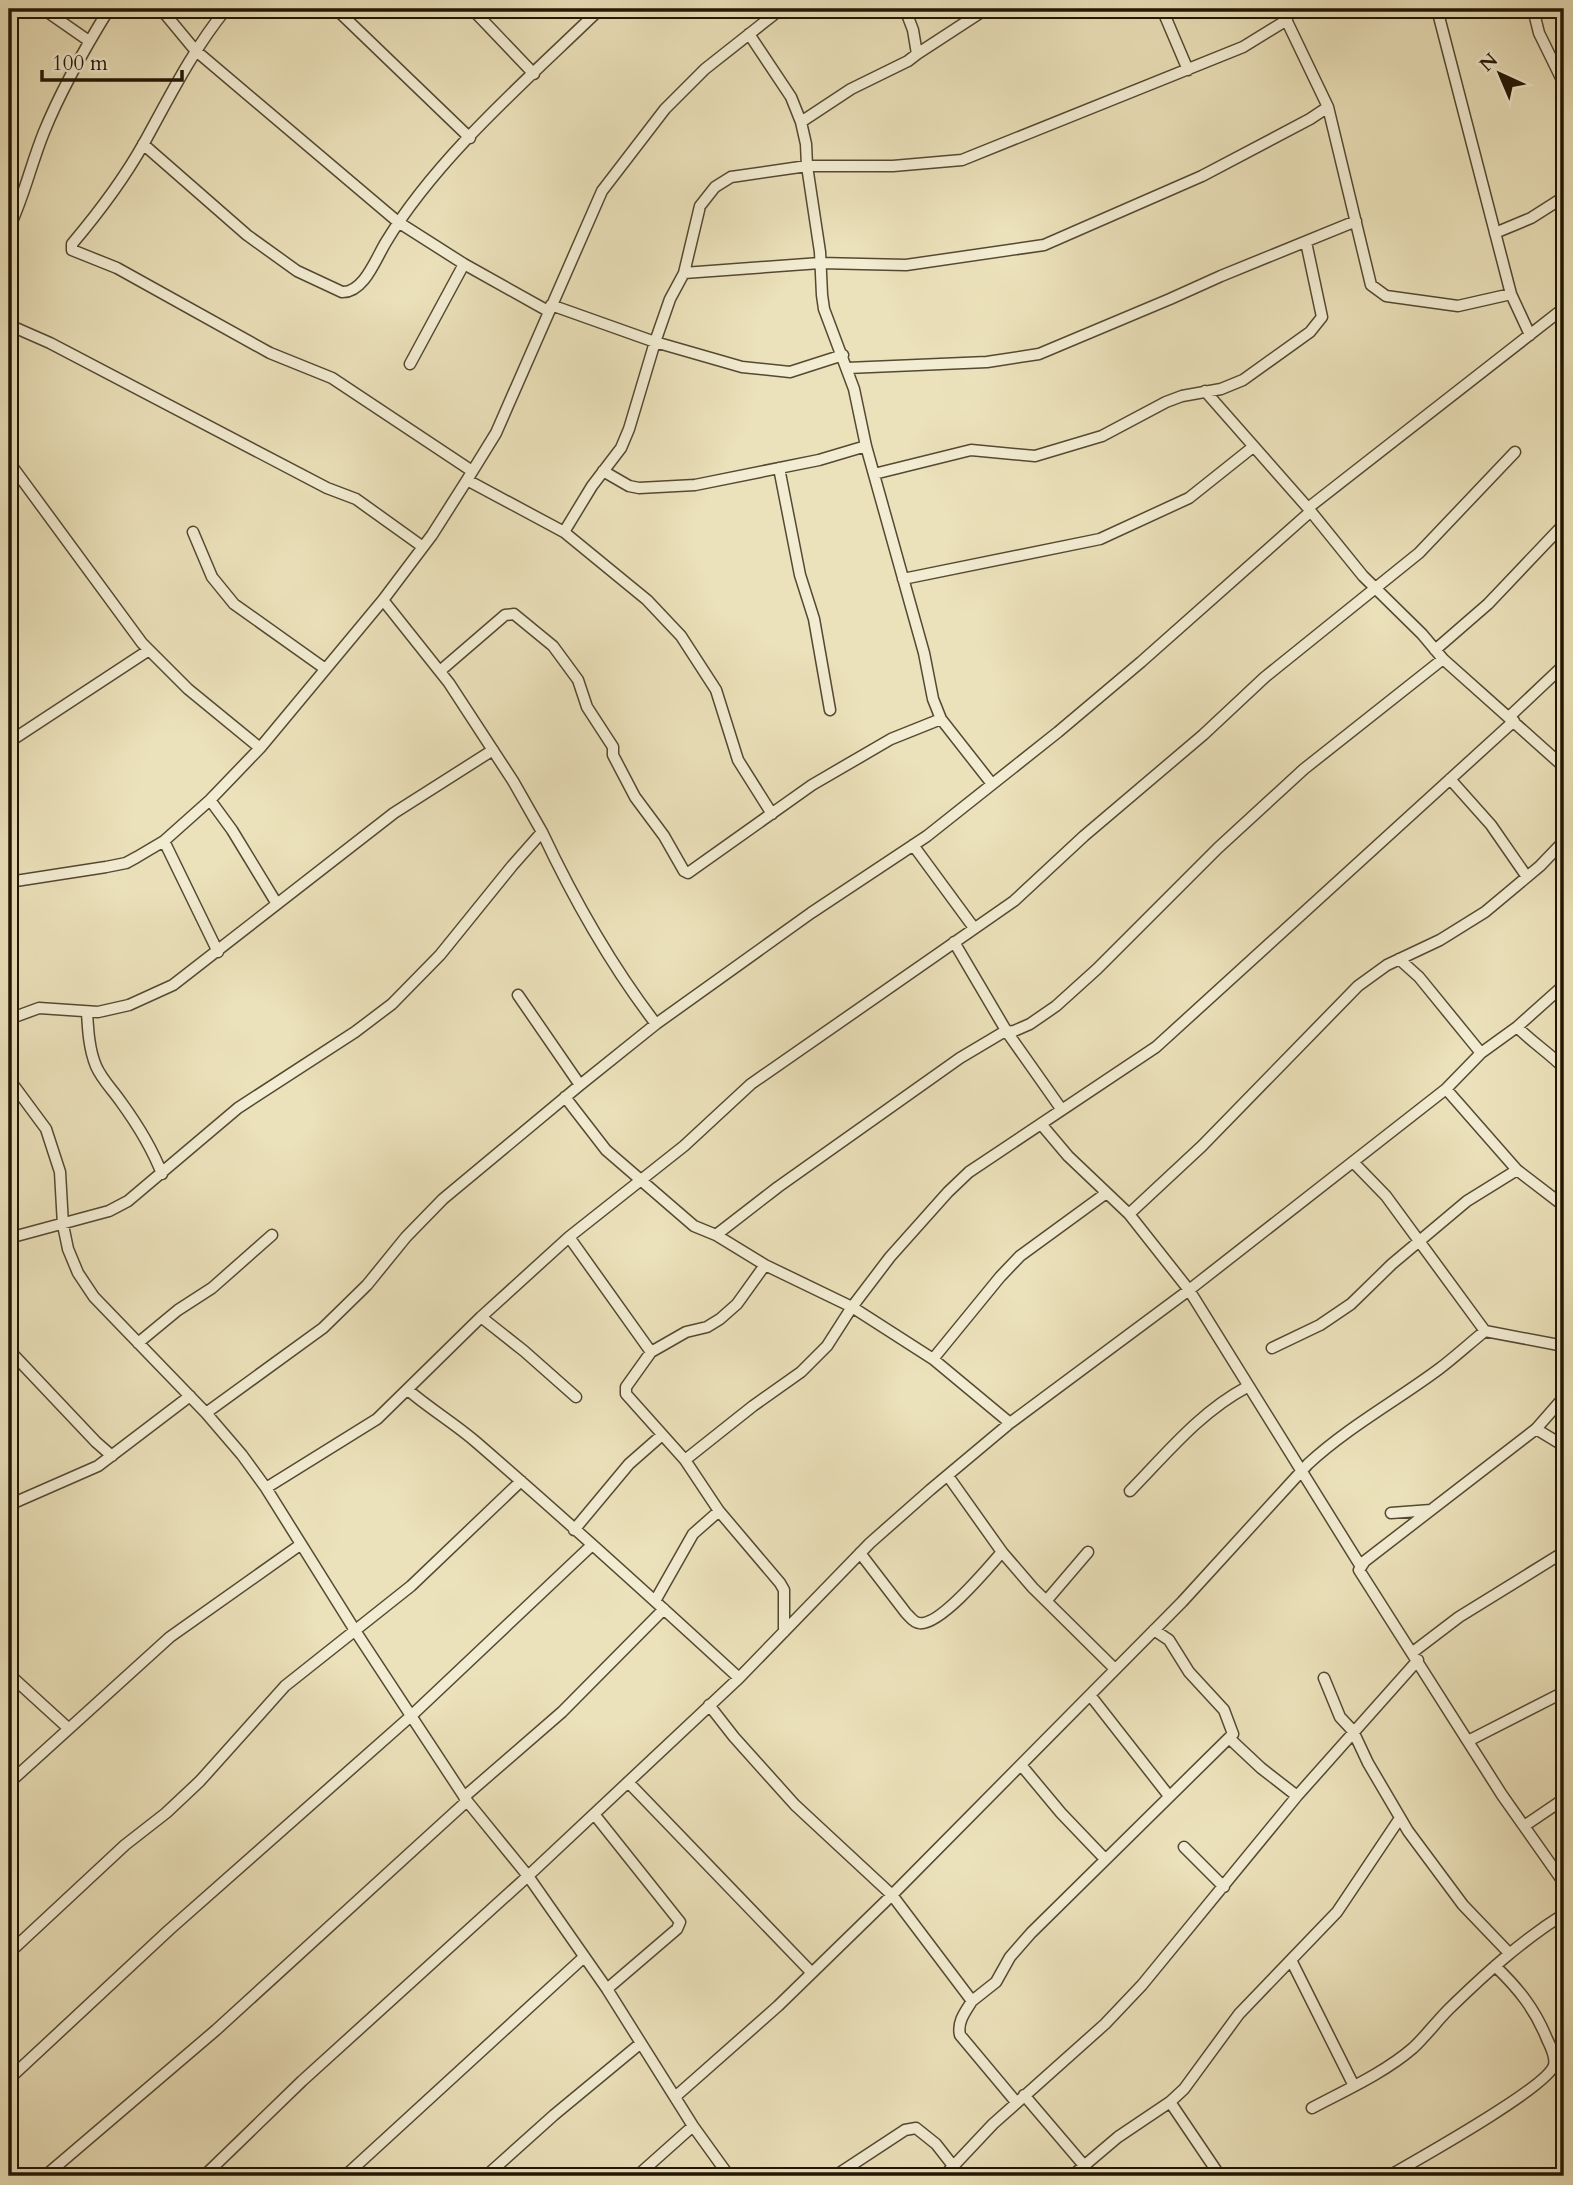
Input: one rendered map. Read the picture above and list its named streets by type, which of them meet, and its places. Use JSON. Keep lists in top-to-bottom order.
{
  "scale_bar": "100 m",
  "north": "top left"
}
